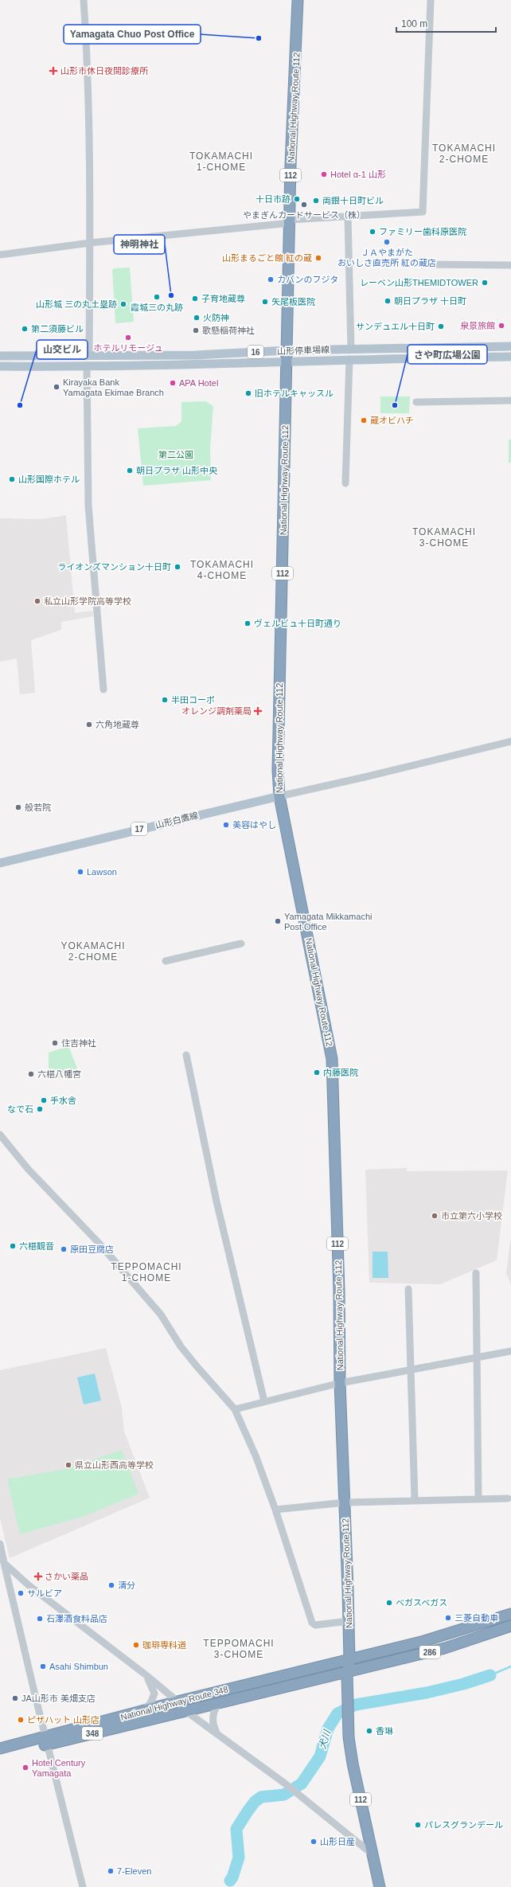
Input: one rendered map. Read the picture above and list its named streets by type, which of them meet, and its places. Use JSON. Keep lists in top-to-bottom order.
{
  "streets": {
    "highway": [
      "National Highway Route 112",
      "112",
      "286",
      "National Highway Route 348",
      "348"
    ],
    "main road": [
      "山形停車場線",
      "16",
      "山形白鷹線",
      "17"
    ]
  },
  "crossings": [
    ["National Highway Route 112", "山形停車場線"],
    ["National Highway Route 112", "山形白鷹線"],
    ["National Highway Route 112", "286"],
    ["National Highway Route 112", "National Highway Route 348"],
    ["286", "National Highway Route 348"]
  ],
  "districts": [
    "TOKAMACHI 2-CHOME",
    "TOKAMACHI 1-CHOME",
    "TOKAMACHI 3-CHOME",
    "TOKAMACHI 4-CHOME",
    "YOKAMACHI 2-CHOME",
    "TEPPOMACHI 1-CHOME",
    "TEPPOMACHI 3-CHOME"
  ],
  "water": ["犬川"],
  "parks": ["第二公園"],
  "places": {
    "other": [
      "Yamagata Chuo Post Office",
      "Hotel α-1 山形",
      "十日市跡",
      "両銀十日町ビル",
      "やまぎんカードサービス（株）",
      "ファミリー歯科原医院",
      "ＪＡやまがた おいしさ直売所 紅の蔵店",
      "山形まるごと館 紅の蔵",
      "カバンのフジタ",
      "レーベン山形THEMIDTOWER",
      "神明神社",
      "霞城三の丸跡",
      "子育地蔵尊",
      "朝日プラザ 十日町",
      "矢尾板医院",
      "山形城 三の丸土塁跡",
      "火防神",
      "泉景旅館",
      "サンデュエル十日町",
      "第二須藤ビル",
      "歌懸稲荷神社",
      "ホテルリモージュ",
      "APA Hotel",
      "Kirayaka Bank Yamagata Ekimae Branch",
      "旧ホテルキャッスル",
      "山交ビル",
      "さや町広場公園",
      "蔵オビハチ",
      "朝日プラザ 山形中央",
      "山形国際ホテル",
      "ライオンズマンション十日町",
      "私立山形学院高等学校",
      "ヴェルビュ十日町通り",
      "半田コーポ",
      "六角地蔵尊",
      "般若院",
      "美容はやし",
      "Lawson",
      "Yamagata Mikkamachi Post Office",
      "住吉神社",
      "内藤医院",
      "六椹八幡宮",
      "手水舎",
      "なで石",
      "市立第六小学校",
      "六椹観音",
      "原田豆腐店",
      "県立山形西高等学校",
      "清分",
      "サルビア",
      "ベガスベガス",
      "三菱自動車",
      "石澤酒食料品店",
      "珈琲専科道",
      "Asahi Shimbun",
      "JA山形市 美畑支店",
      "ピザハット 山形店",
      "香琳",
      "Hotel Century Yamagata",
      "パレスグランデール",
      "山形日産",
      "7-Eleven"
    ],
    "health": ["山形市休日夜間診療所", "オレンジ調剤薬局", "さかい薬品"]
  },
  "scale_bar": "100 m"
}
